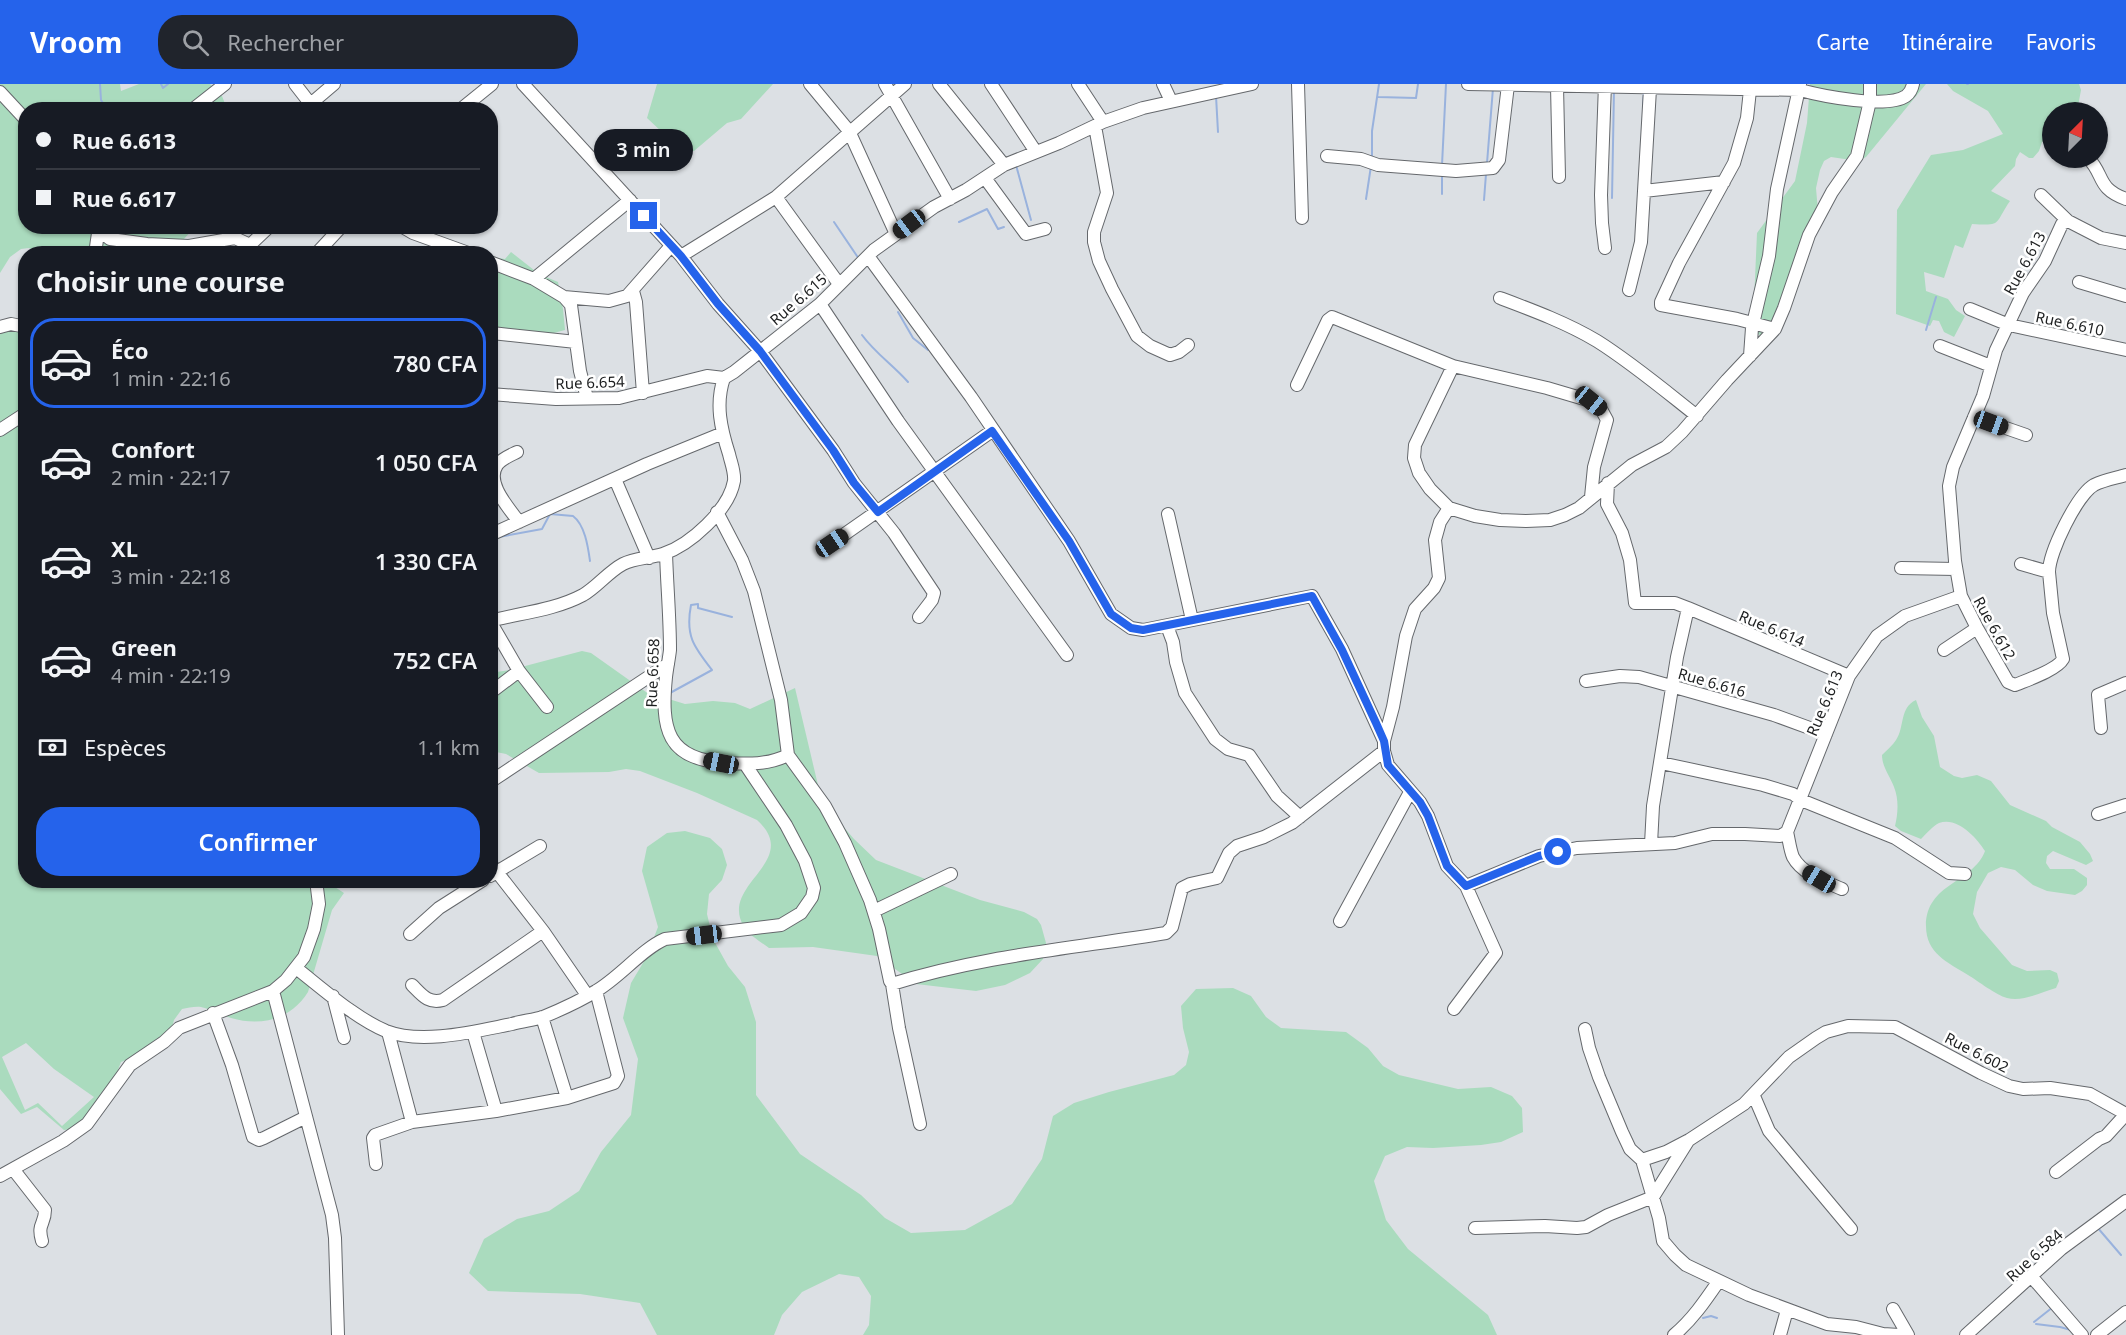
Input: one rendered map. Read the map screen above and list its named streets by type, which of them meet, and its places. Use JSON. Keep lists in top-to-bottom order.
{
  "streets": {
    "street": [
      "Rue 6.613",
      "Rue 6.615",
      "Rue 6.610",
      "Rue 6.654",
      "Rue 6.614",
      "Rue 6.612",
      "Rue 6.658",
      "Rue 6.616",
      "Rue 6.602",
      "Rue 6.584"
    ]
  },
  "crossings": [
    ["Rue 6.613", "Rue 6.610"],
    ["Rue 6.613", "Rue 6.614"],
    ["Rue 6.613", "Rue 6.612"],
    ["Rue 6.613", "Rue 6.616"],
    ["Rue 6.615", "Rue 6.654"]
  ],
  "north": "top right",
  "page": {
    "header": "Vroom",
    "search": "Rechercher",
    "nav": ["Carte", "Itinéraire", "Favoris"],
    "banner": ["Rue 6.613", "Rue 6.617"],
    "bubble": "3 min",
    "heading": "Choisir une course",
    "list": [
      {
        "name": "Éco",
        "note": "1 min · 22:16",
        "value": "780 CFA"
      },
      {
        "name": "Confort",
        "note": "2 min · 22:17",
        "value": "1 050 CFA"
      },
      {
        "name": "XL",
        "note": "3 min · 22:18",
        "value": "1 330 CFA"
      },
      {
        "name": "Green",
        "note": "4 min · 22:19",
        "value": "752 CFA"
      }
    ],
    "pay": ["Espèces", "1.1 km"],
    "buttons": "Confirmer"
  }
}
